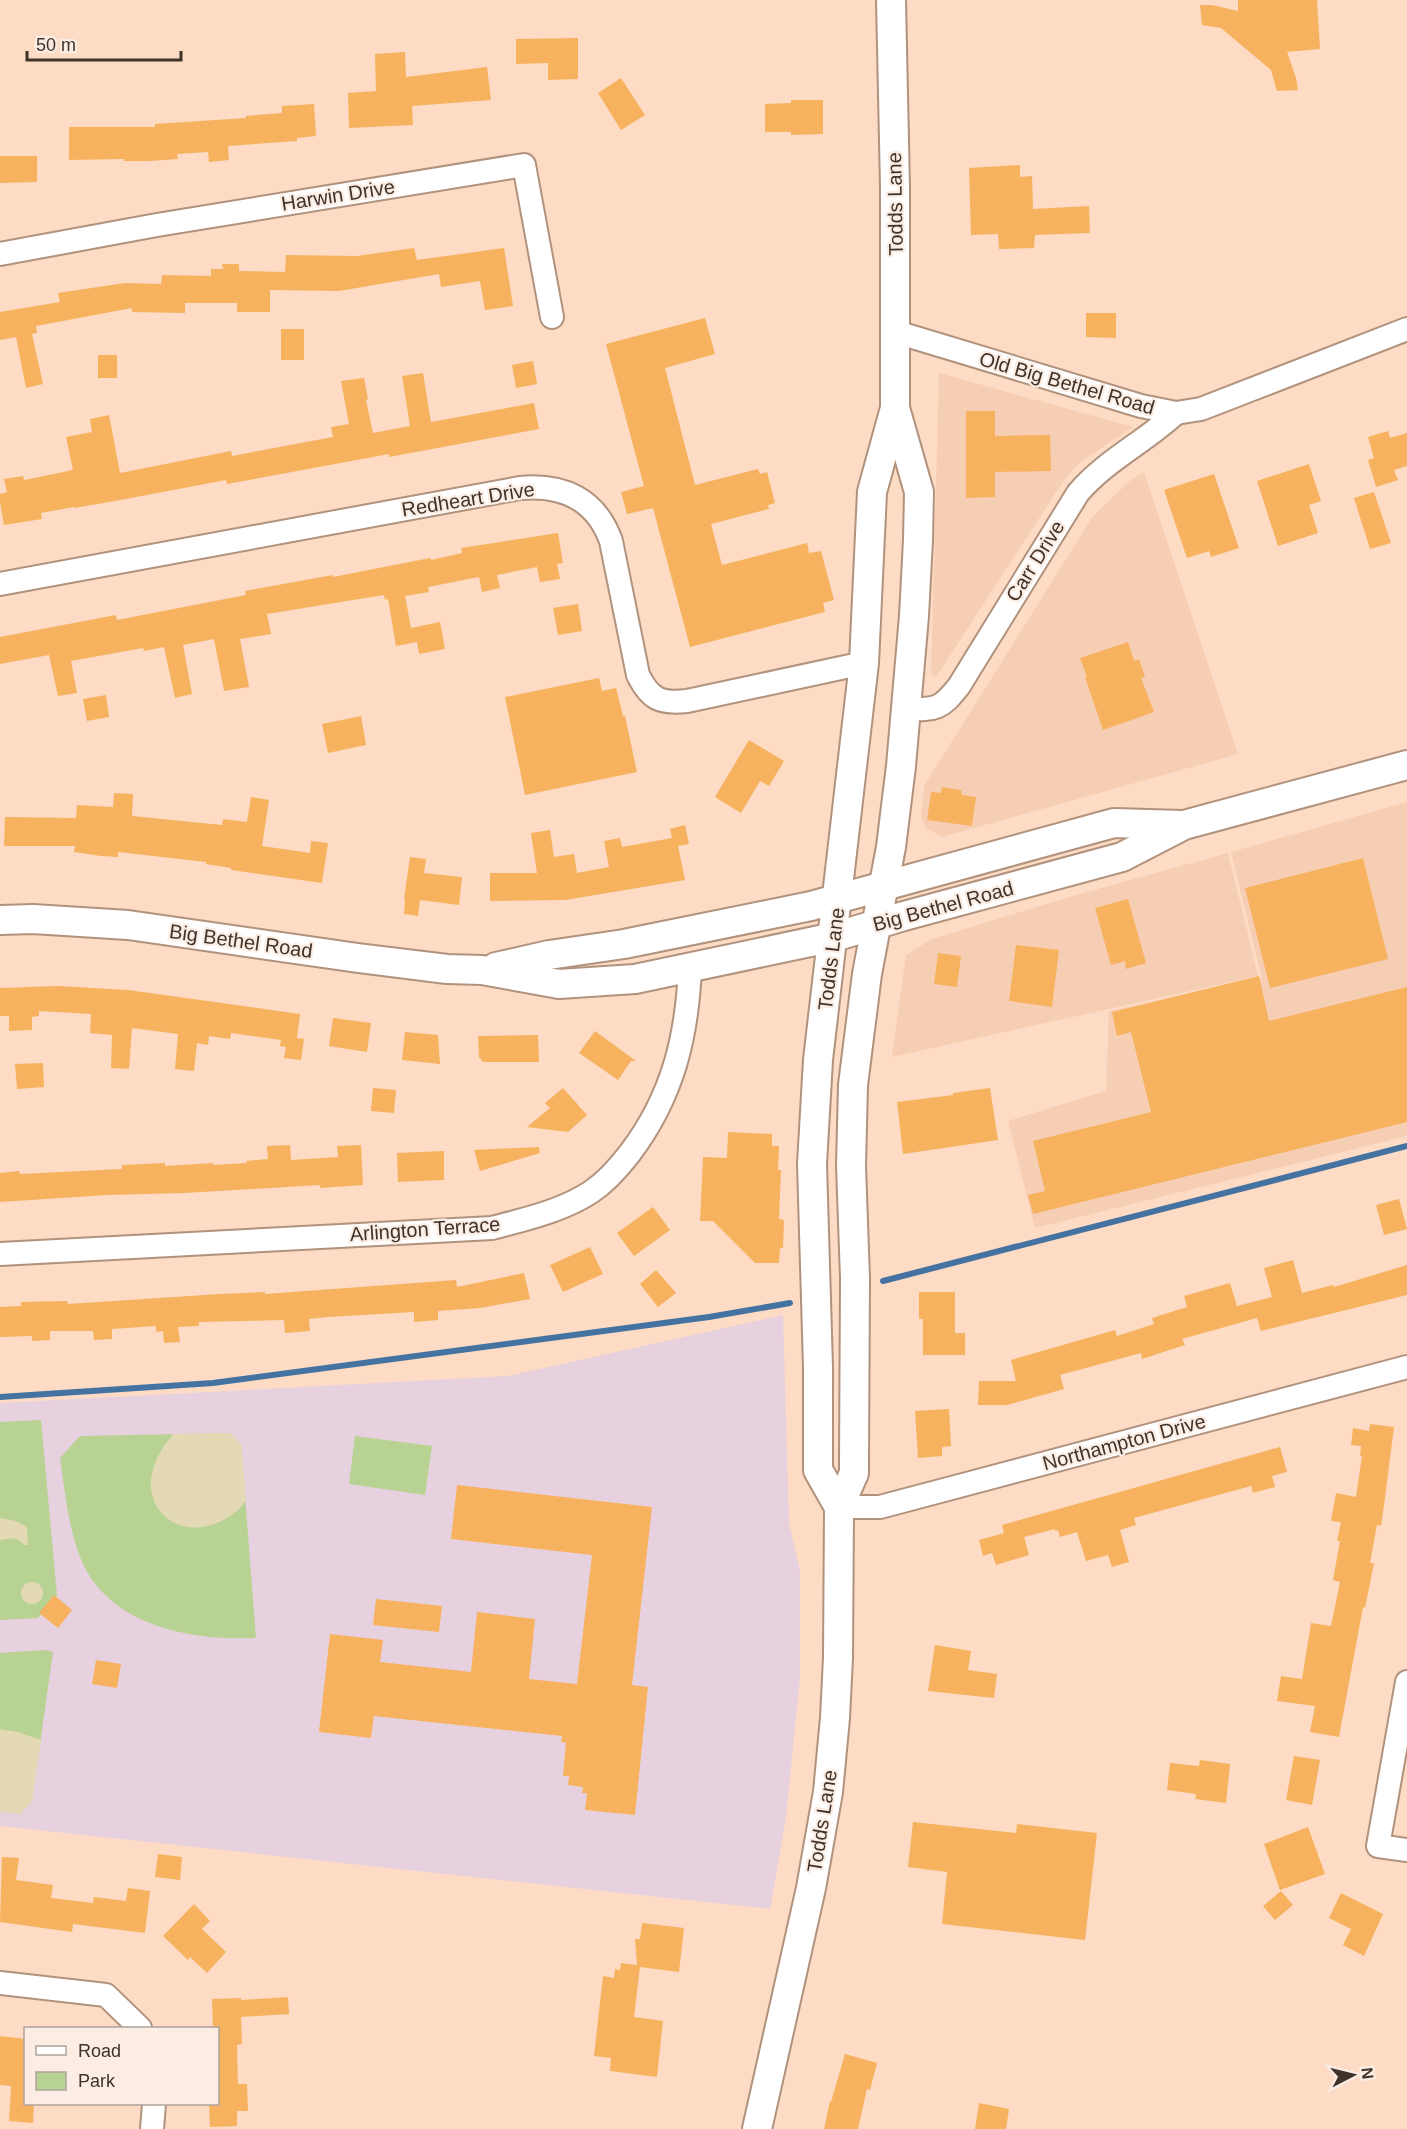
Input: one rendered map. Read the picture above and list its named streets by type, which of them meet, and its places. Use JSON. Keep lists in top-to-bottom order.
{
  "streets": {
    "main road": ["Todds Lane", "Big Bethel Road"],
    "street": [
      "Harwin Drive",
      "Old Big Bethel Road",
      "Redheart Drive",
      "Carr Drive",
      "Arlington Terrace",
      "Northampton Drive"
    ]
  },
  "crossings": [
    ["Todds Lane", "Old Big Bethel Road"],
    ["Todds Lane", "Redheart Drive"],
    ["Todds Lane", "Carr Drive"],
    ["Todds Lane", "Big Bethel Road"],
    ["Todds Lane", "Northampton Drive"],
    ["Old Big Bethel Road", "Carr Drive"],
    ["Big Bethel Road", "Arlington Terrace"]
  ],
  "legend": ["Road", "Park"],
  "scale_bar": "50 m",
  "north": "right"
}
